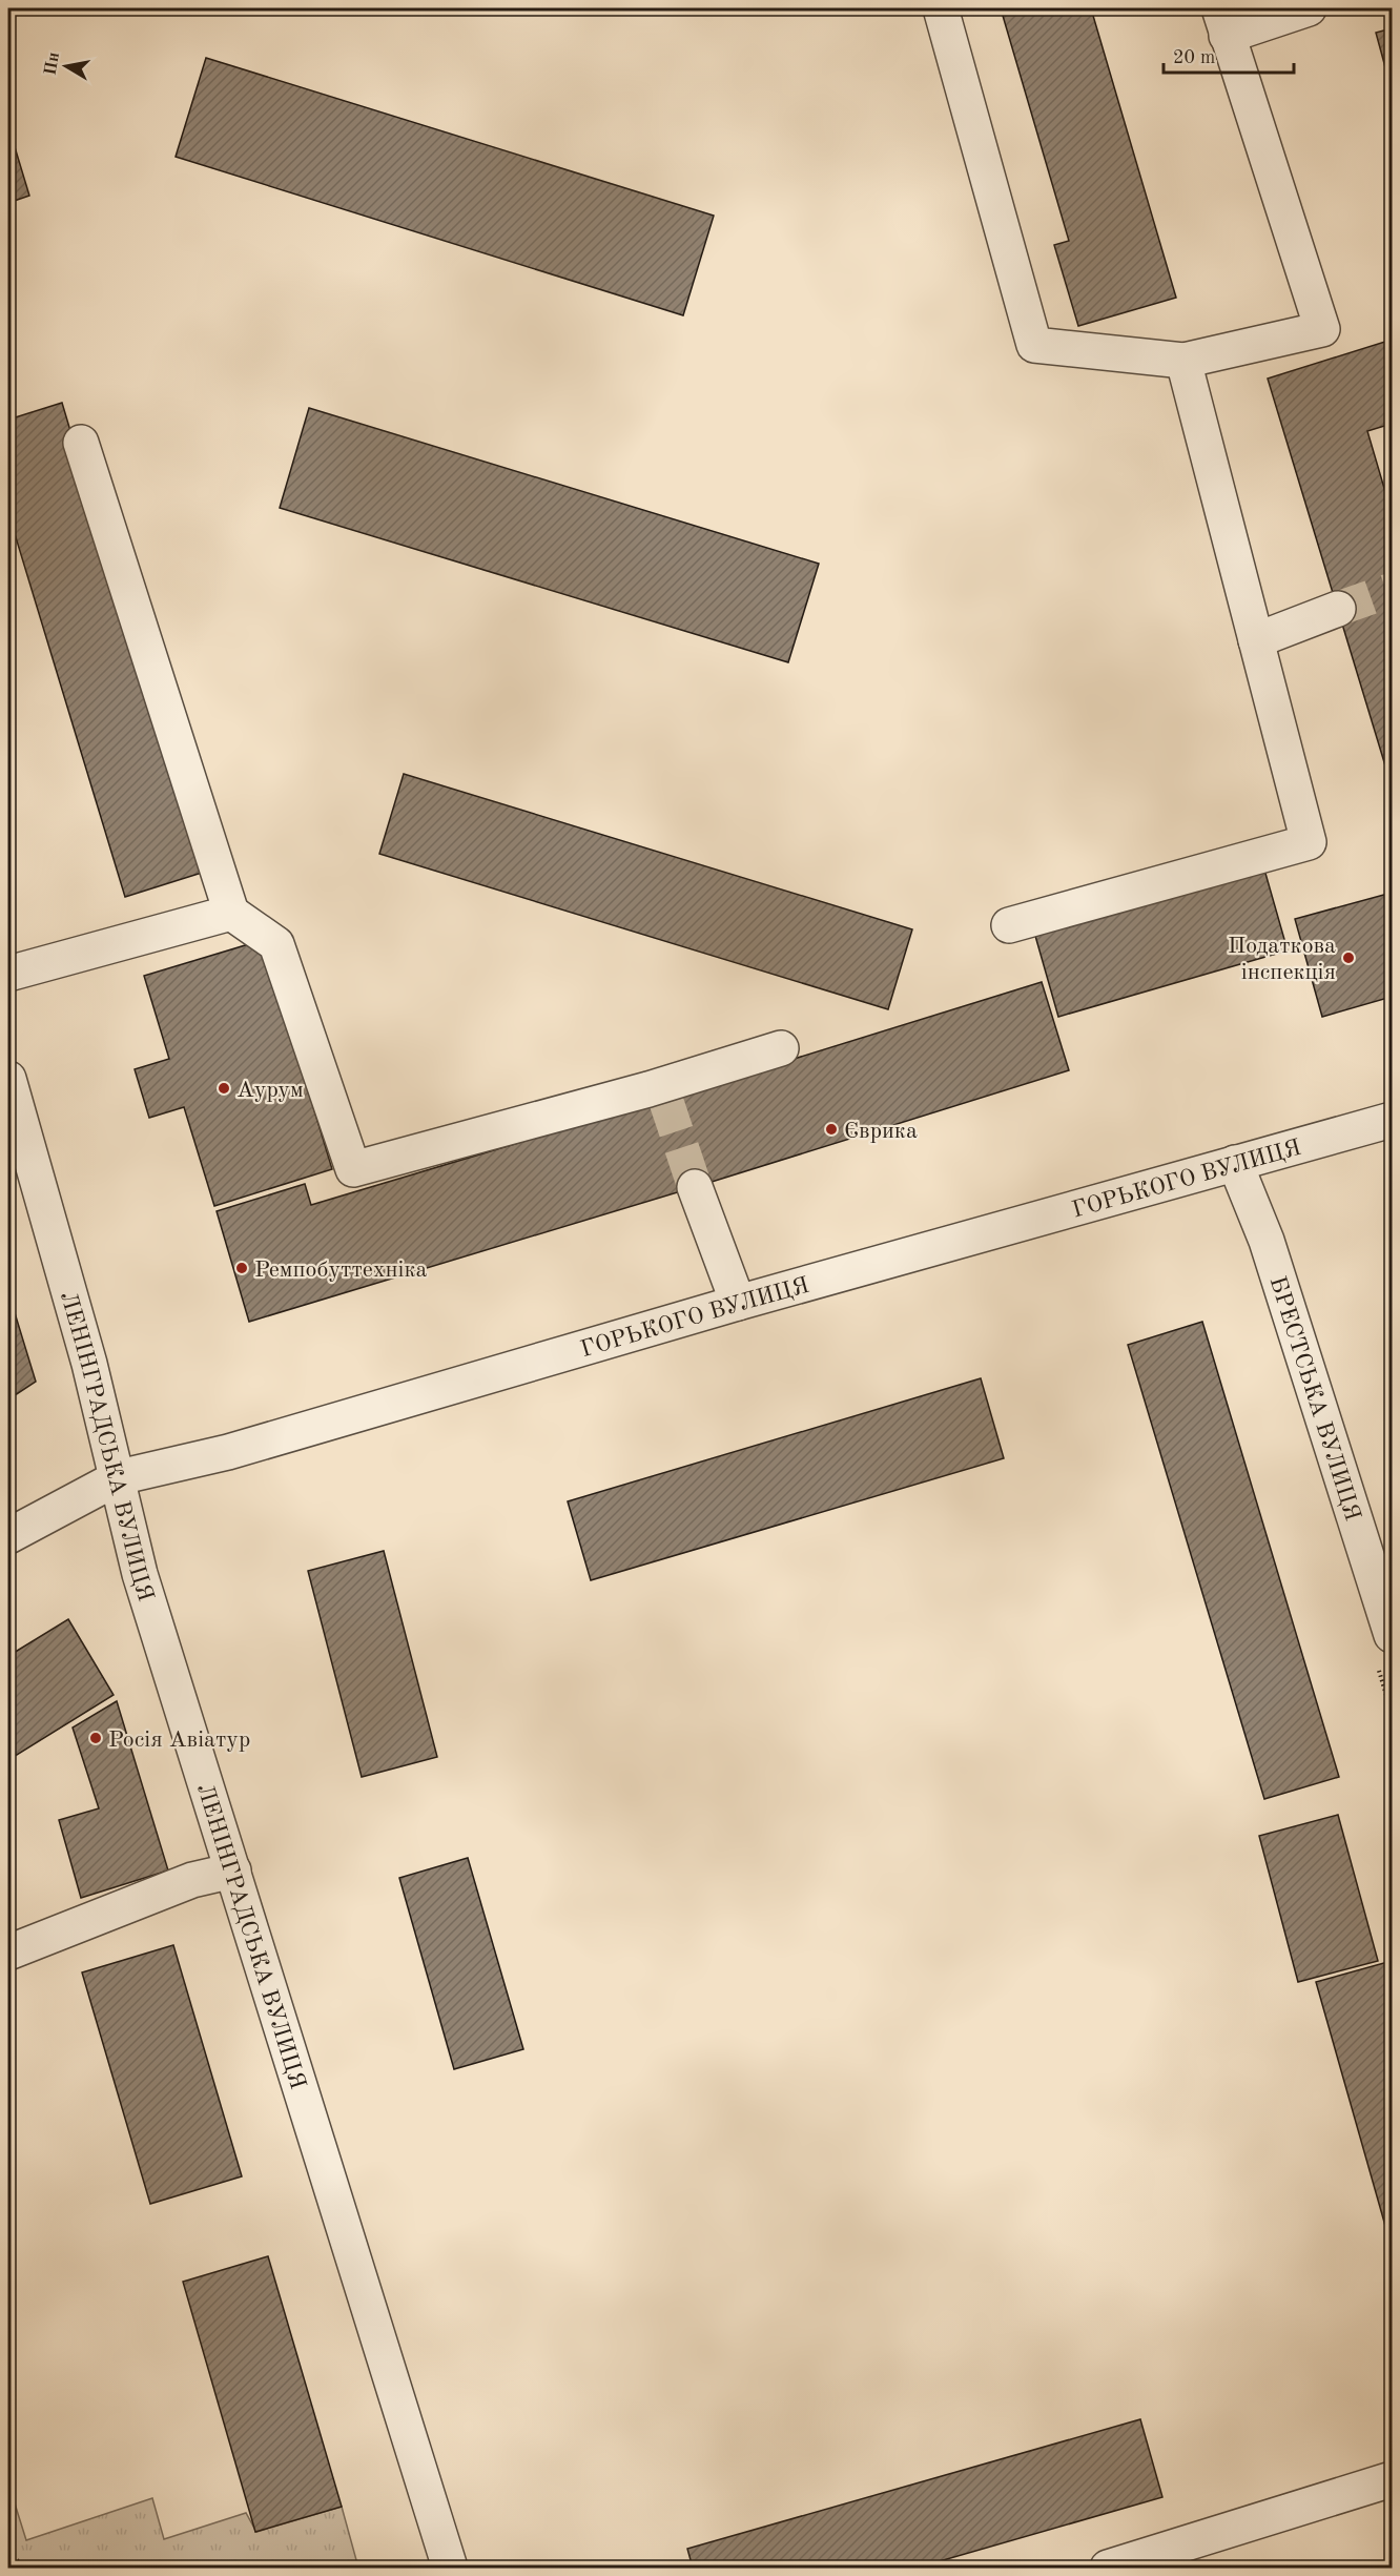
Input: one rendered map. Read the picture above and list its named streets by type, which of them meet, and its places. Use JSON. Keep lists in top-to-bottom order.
{
  "streets": {
    "street": ["ГОРЬКОГО ВУЛИЦЯ", "БРЕСТСЬКА ВУЛИЦЯ", "ЛЕНІНГРАДСЬКА ВУЛИЦЯ"]
  },
  "crossings": [
    ["ГОРЬКОГО ВУЛИЦЯ", "БРЕСТСЬКА ВУЛИЦЯ"],
    ["ГОРЬКОГО ВУЛИЦЯ", "ЛЕНІНГРАДСЬКА ВУЛИЦЯ"]
  ],
  "places": [
    "Податкова інспекція",
    "Аурум",
    "Єврика",
    "Ремпобуттехніка",
    "Росія Авіатур"
  ],
  "scale_bar": "20 m",
  "north": "left"
}
